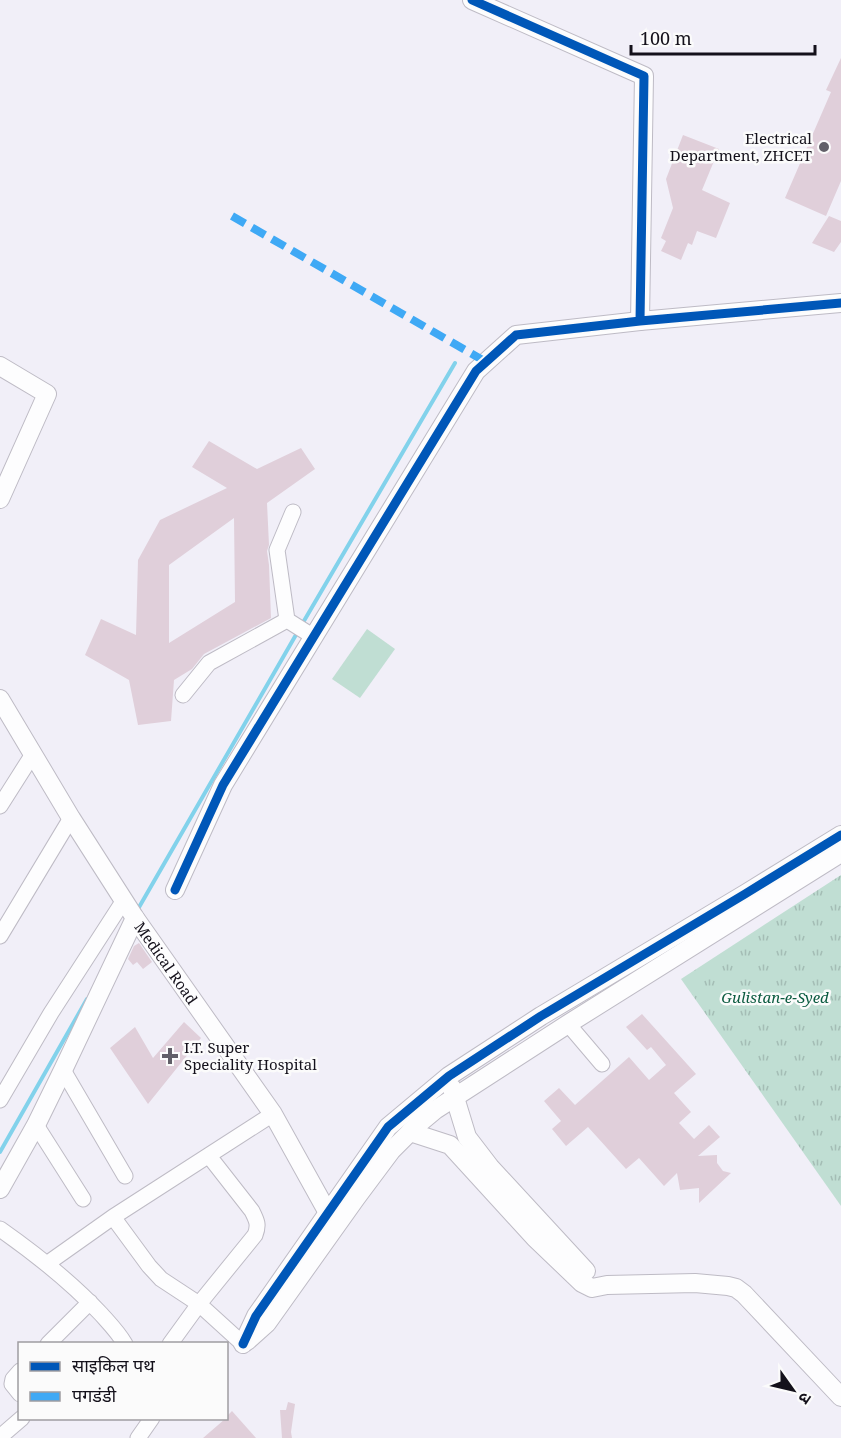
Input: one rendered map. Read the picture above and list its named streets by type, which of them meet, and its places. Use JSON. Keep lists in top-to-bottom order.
{
  "streets": {
    "street": ["Medical Road"]
  },
  "parks": ["Gulistan-e-Syed"],
  "places": {
    "other": ["Electrical Department, ZHCET"],
    "health": ["I.T. Super Speciality Hospital"]
  },
  "legend": ["साइकिल पथ", "पगडंडी"],
  "scale_bar": "100 m",
  "north": "bottom right"
}
